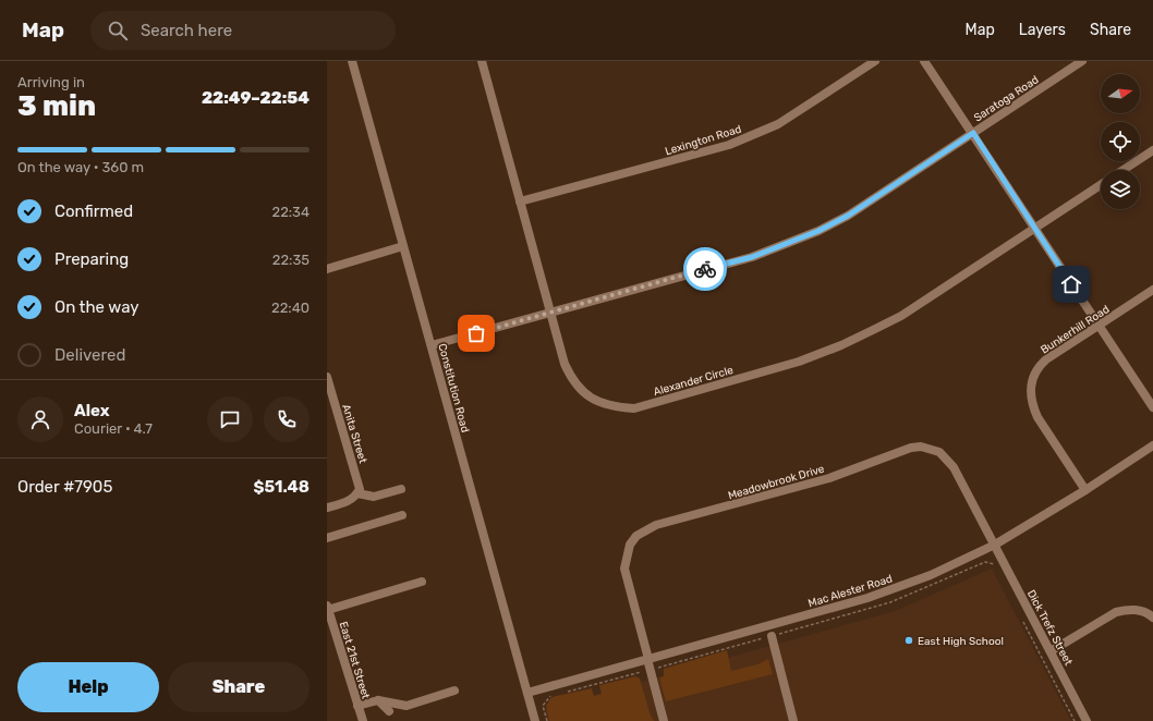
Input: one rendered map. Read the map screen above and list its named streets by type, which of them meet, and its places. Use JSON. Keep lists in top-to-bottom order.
{
  "streets": {
    "street": [
      "Saratoga Road",
      "Lexington Road",
      "Bunkerhill Road",
      "Alexander Circle",
      "Constitution Road",
      "Anita Street",
      "Meadowbrook Drive",
      "Mac Alester Road",
      "Dick Trefz Street",
      "East 21st Street"
    ]
  },
  "crossings": [
    ["Saratoga Road", "Alexander Circle"],
    ["Saratoga Road", "Constitution Road"],
    ["Lexington Road", "Alexander Circle"],
    ["Bunkerhill Road", "Mac Alester Road"],
    ["Constitution Road", "Mac Alester Road"],
    ["Meadowbrook Drive", "Mac Alester Road"],
    ["Meadowbrook Drive", "Dick Trefz Street"],
    ["Mac Alester Road", "Dick Trefz Street"]
  ],
  "places": ["East High School"],
  "north": "right",
  "page": {
    "header": "Map",
    "search": "Search here",
    "nav": ["Map", "Layers", "Share"],
    "heading": ["3 min", "Arriving in", "22:49–22:54"],
    "panel": [
      "Alex",
      "Courier · 4.7",
      "Order #7905",
      "$51.48"
    ],
    "bar": "On the way · 360 m",
    "list": [
      ["Confirmed", "22:34"],
      ["Preparing", "22:35"],
      ["On the way", "22:40"],
      "Delivered"
    ],
    "buttons": ["Help", "Share"]
  }
}
